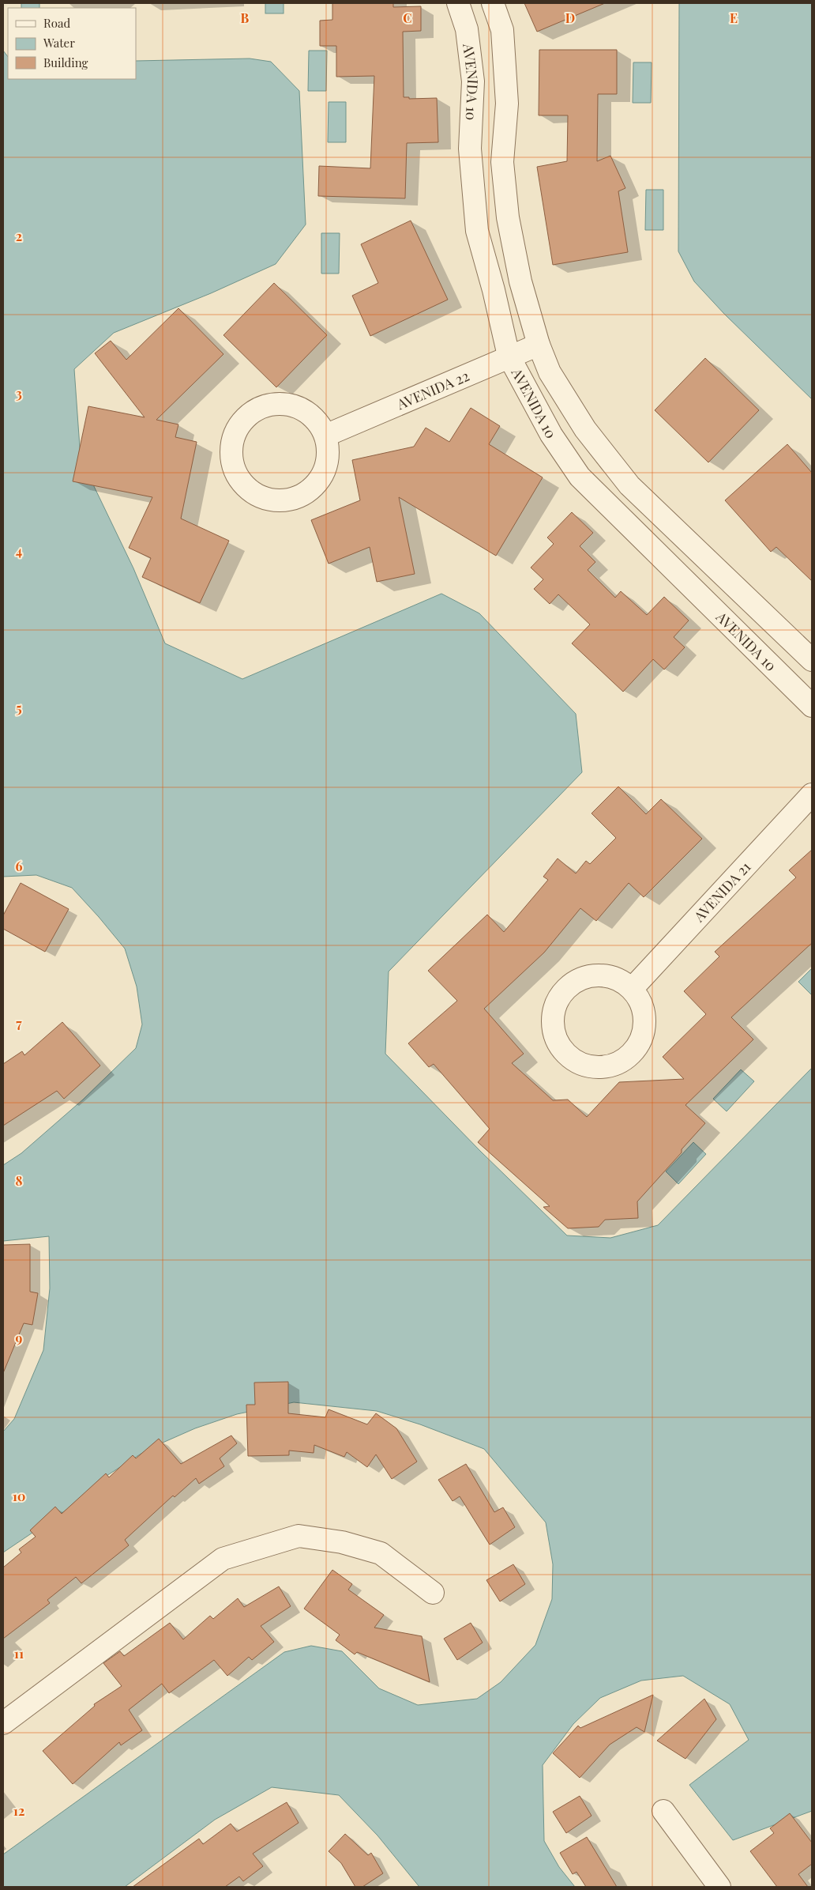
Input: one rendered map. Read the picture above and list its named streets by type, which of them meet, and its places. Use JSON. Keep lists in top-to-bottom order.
{
  "streets": {
    "street": ["AVENIDA 10", "AVENIDA 22", "AVENIDA 21"]
  },
  "crossings": [
    ["AVENIDA 10", "AVENIDA 22"]
  ],
  "legend": ["Road", "Water", "Building"],
  "grid": {
    "columns": [
      "B",
      "C",
      "D",
      "E"
    ],
    "rows": [
      "2",
      "3",
      "4",
      "5",
      "6",
      "7",
      "8",
      "9",
      "10",
      "11",
      "12"
    ]
  }
}
